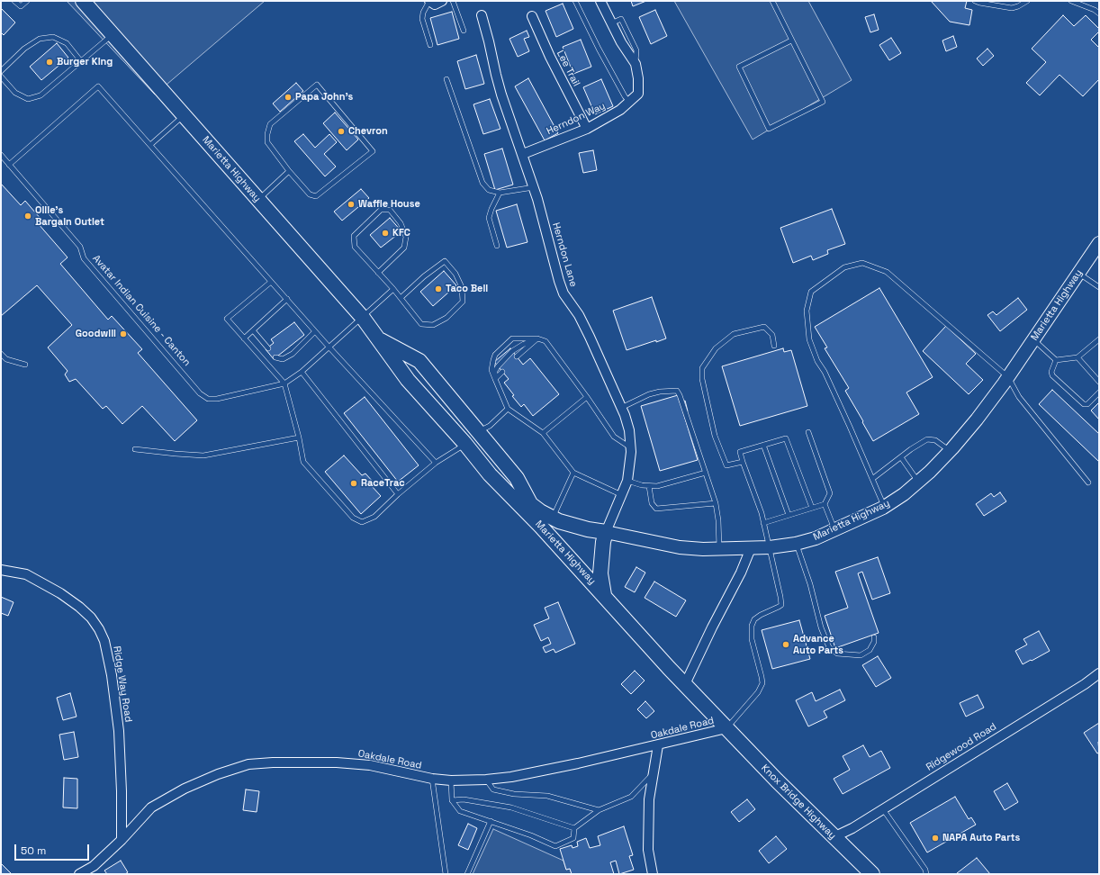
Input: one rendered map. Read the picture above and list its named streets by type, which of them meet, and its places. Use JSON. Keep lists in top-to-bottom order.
{
  "streets": {
    "main road": ["Marietta Highway", "Knox Bridge Highway"],
    "street": [
      "Lee Trail",
      "Herndon Way",
      "Herndon Lane",
      "Ridge Way Road",
      "Oakdale Road",
      "Ridgewood Road"
    ],
    "lane": ["Avatar Indian Cuisine - Canton"]
  },
  "crossings": [
    ["Lee Trail", "Herndon Way"],
    ["Herndon Way", "Herndon Lane"],
    ["Marietta Highway", "Herndon Lane"],
    ["Marietta Highway", "Oakdale Road"],
    ["Marietta Highway", "Knox Bridge Highway"],
    ["Ridge Way Road", "Oakdale Road"],
    ["Oakdale Road", "Knox Bridge Highway"],
    ["Ridgewood Road", "Knox Bridge Highway"]
  ],
  "places": [
    "Burger King",
    "Papa John's",
    "Chevron",
    "Waffle House",
    "Ollie's Bargain Outlet",
    "KFC",
    "Taco Bell",
    "Goodwill",
    "RaceTrac",
    "Advance Auto Parts",
    "NAPA Auto Parts"
  ],
  "scale_bar": "50 m"
}
